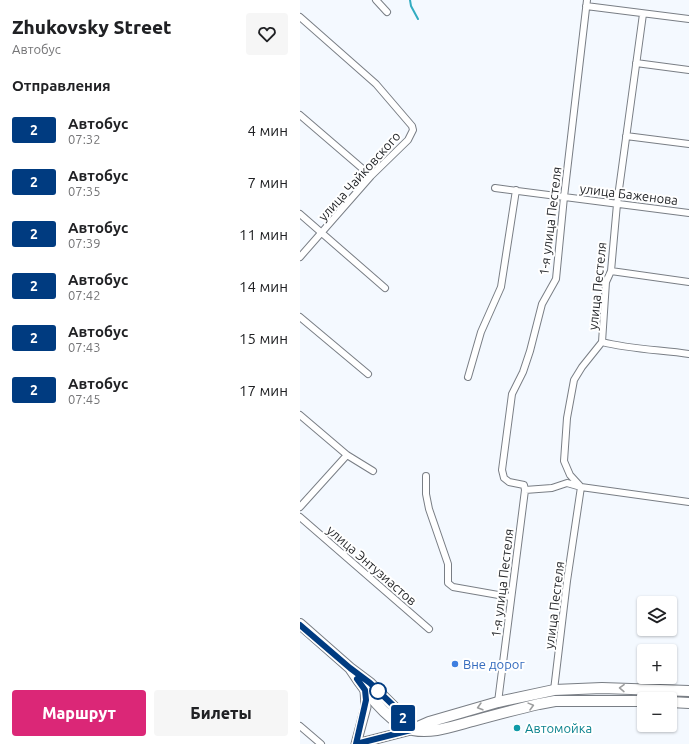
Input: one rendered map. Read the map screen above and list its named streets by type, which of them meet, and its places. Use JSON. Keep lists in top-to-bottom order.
{
  "streets": {
    "street": [
      "улица Чайковского",
      "улица Баженова",
      "1-я улица Пестеля",
      "улица Пестеля",
      "улица Энтузиастов"
    ]
  },
  "crossings": [
    ["улица Баженова", "1-я улица Пестеля"],
    ["улица Баженова", "улица Пестеля"]
  ],
  "places": ["Вне дорог", "Автомойка"],
  "lines": ["bus line 2"],
  "page": {
    "heading": [
      ["Zhukovsky Street", "Автобус"],
      "Отправления"
    ],
    "on_map": "2",
    "list": [
      {
        "mark": "2",
        "name": "Автобус",
        "note": "07:32",
        "value": "4 мин"
      },
      {
        "mark": "2",
        "name": "Автобус",
        "note": "07:35",
        "value": "7 мин"
      },
      {
        "mark": "2",
        "name": "Автобус",
        "note": "07:39",
        "value": "11 мин"
      },
      {
        "mark": "2",
        "name": "Автобус",
        "note": "07:42",
        "value": "14 мин"
      },
      {
        "mark": "2",
        "name": "Автобус",
        "note": "07:43",
        "value": "15 мин"
      },
      {
        "mark": "2",
        "name": "Автобус",
        "note": "07:45",
        "value": "17 мин"
      }
    ],
    "map_buttons": ["+", "−"],
    "buttons": ["Маршрут", "Билеты"]
  }
}
